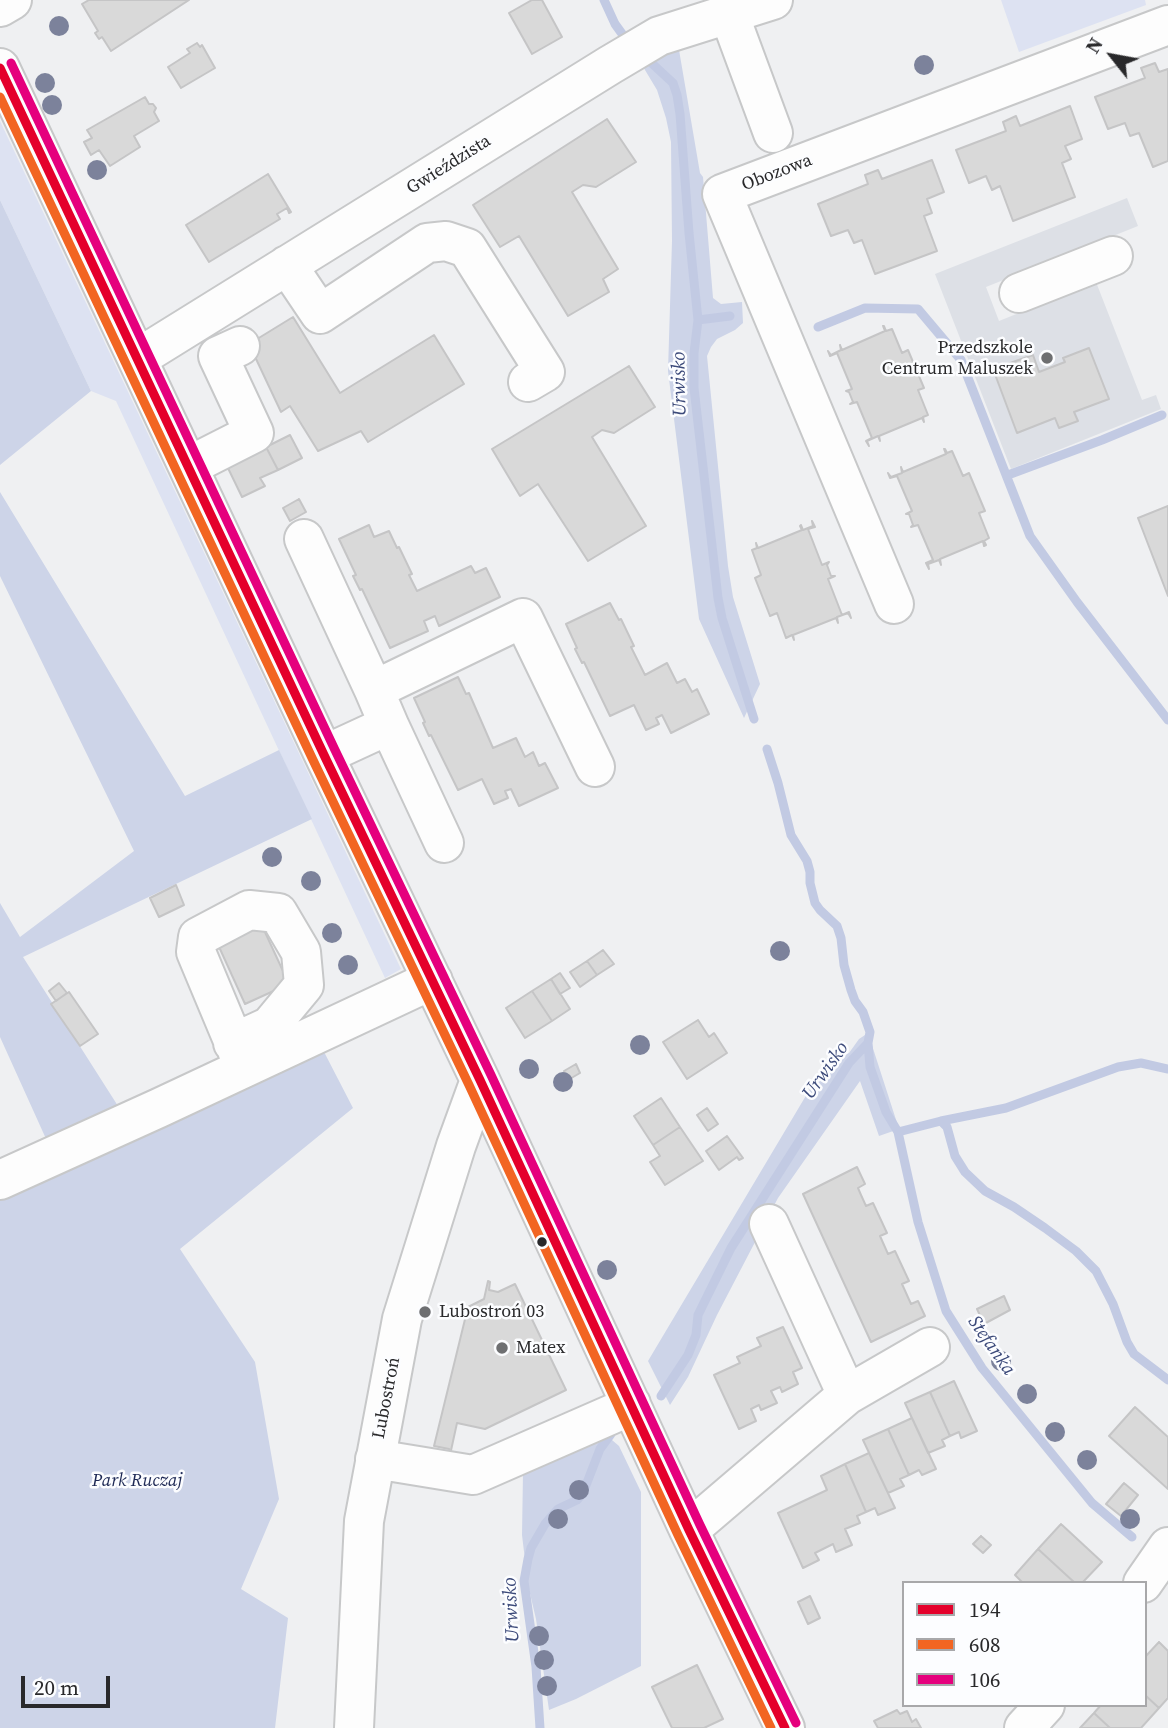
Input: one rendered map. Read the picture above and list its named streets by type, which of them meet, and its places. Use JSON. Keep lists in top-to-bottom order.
{
  "streets": {
    "street": ["Gwieździsta", "Obozowa", "Lubostroń"]
  },
  "water": ["Urwisko", "Stefanka"],
  "parks": ["Park Ruczaj"],
  "places": ["Przedszkole Centrum Maluszek", "Lubostroń 03", "Matex"],
  "lines": ["transit line 106", "transit line 194", "transit line 608"],
  "legend": ["194", "608", "106"],
  "scale_bar": "20 m",
  "north": "top left"
}
